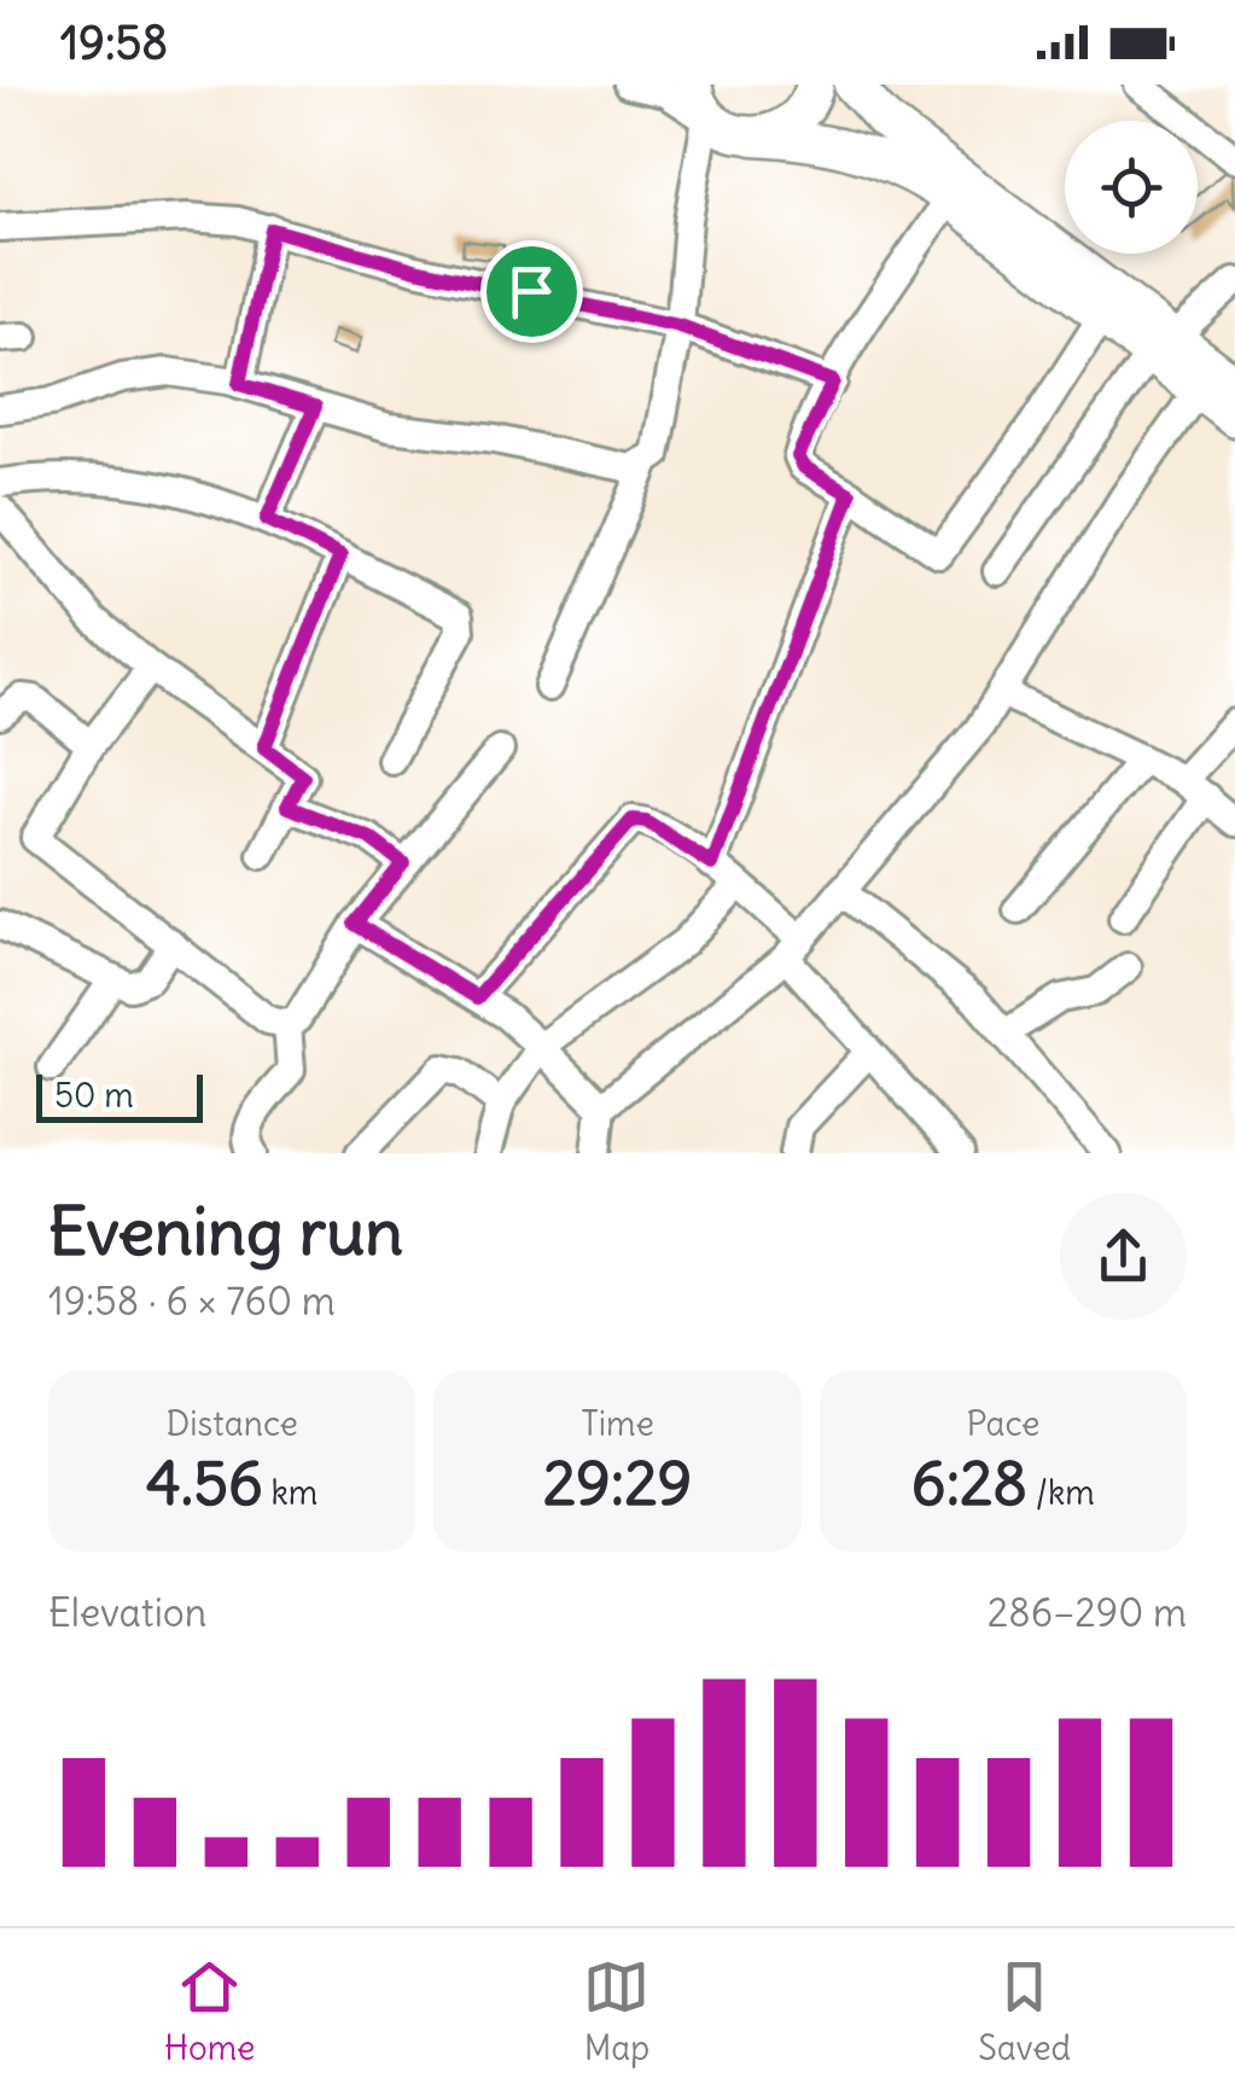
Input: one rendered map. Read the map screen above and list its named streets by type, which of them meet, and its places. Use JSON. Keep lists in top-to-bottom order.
{
  "scale_bar": "50 m",
  "page": {
    "status": "19:58",
    "scale": "50 m",
    "heading": ["Evening run", "19:58 · 6 × 760 m"],
    "stats": [
      ["Distance", "4.56 km"],
      ["Time", "29:29"],
      ["Pace", "6:28 /km"]
    ],
    "chart": ["Elevation", "286–290 m"],
    "tabs": ["Home", "Map", "Saved"]
  }
}
